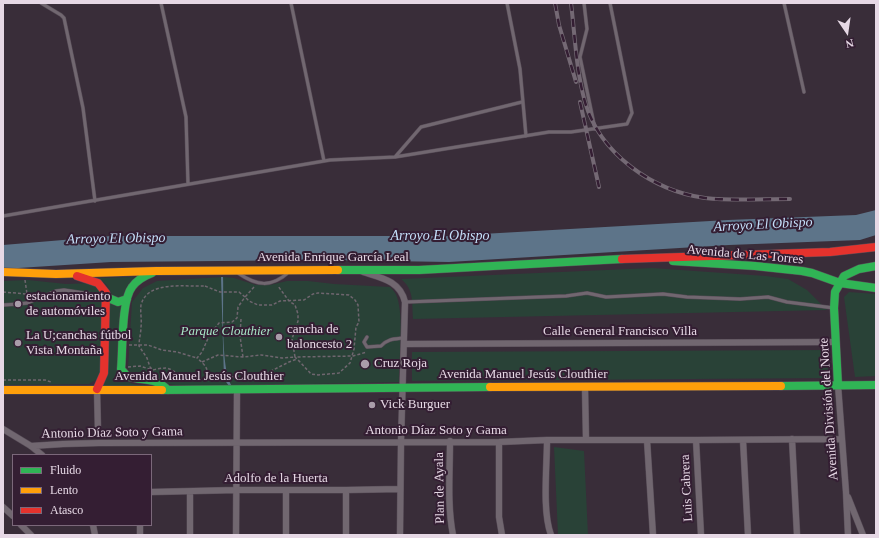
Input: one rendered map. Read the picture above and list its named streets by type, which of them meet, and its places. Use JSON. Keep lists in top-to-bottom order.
{
  "streets": {
    "street": [
      "Avenida de Las Torres",
      "Avenida Enrique García Leal",
      "Calle General Francisco Villa",
      "Avenida Manuel Jesús Clouthier",
      "Avenida División del Norte",
      "Antonio Díaz Soto y Gama",
      "Adolfo de la Huerta",
      "Plan de Ayala",
      "Luis Cabrera"
    ]
  },
  "crossings": [
    ["Avenida de Las Torres", "Avenida Enrique García Leal"],
    ["Avenida de Las Torres", "Avenida División del Norte"],
    ["Calle General Francisco Villa", "Avenida División del Norte"],
    ["Avenida Manuel Jesús Clouthier", "Avenida División del Norte"],
    ["Avenida División del Norte", "Antonio Díaz Soto y Gama"],
    ["Antonio Díaz Soto y Gama", "Plan de Ayala"],
    ["Antonio Díaz Soto y Gama", "Luis Cabrera"]
  ],
  "water": ["Arroyo El Obispo"],
  "parks": ["Parque Clouthier"],
  "places": [
    "estacionamiento de automóviles",
    "cancha de baloncesto 2",
    "La U;canchas fútbol Vista Montaña",
    "Cruz Roja",
    "Vick Burguer"
  ],
  "legend": ["Fluido", "Lento", "Atasco"],
  "north": "bottom"
}
